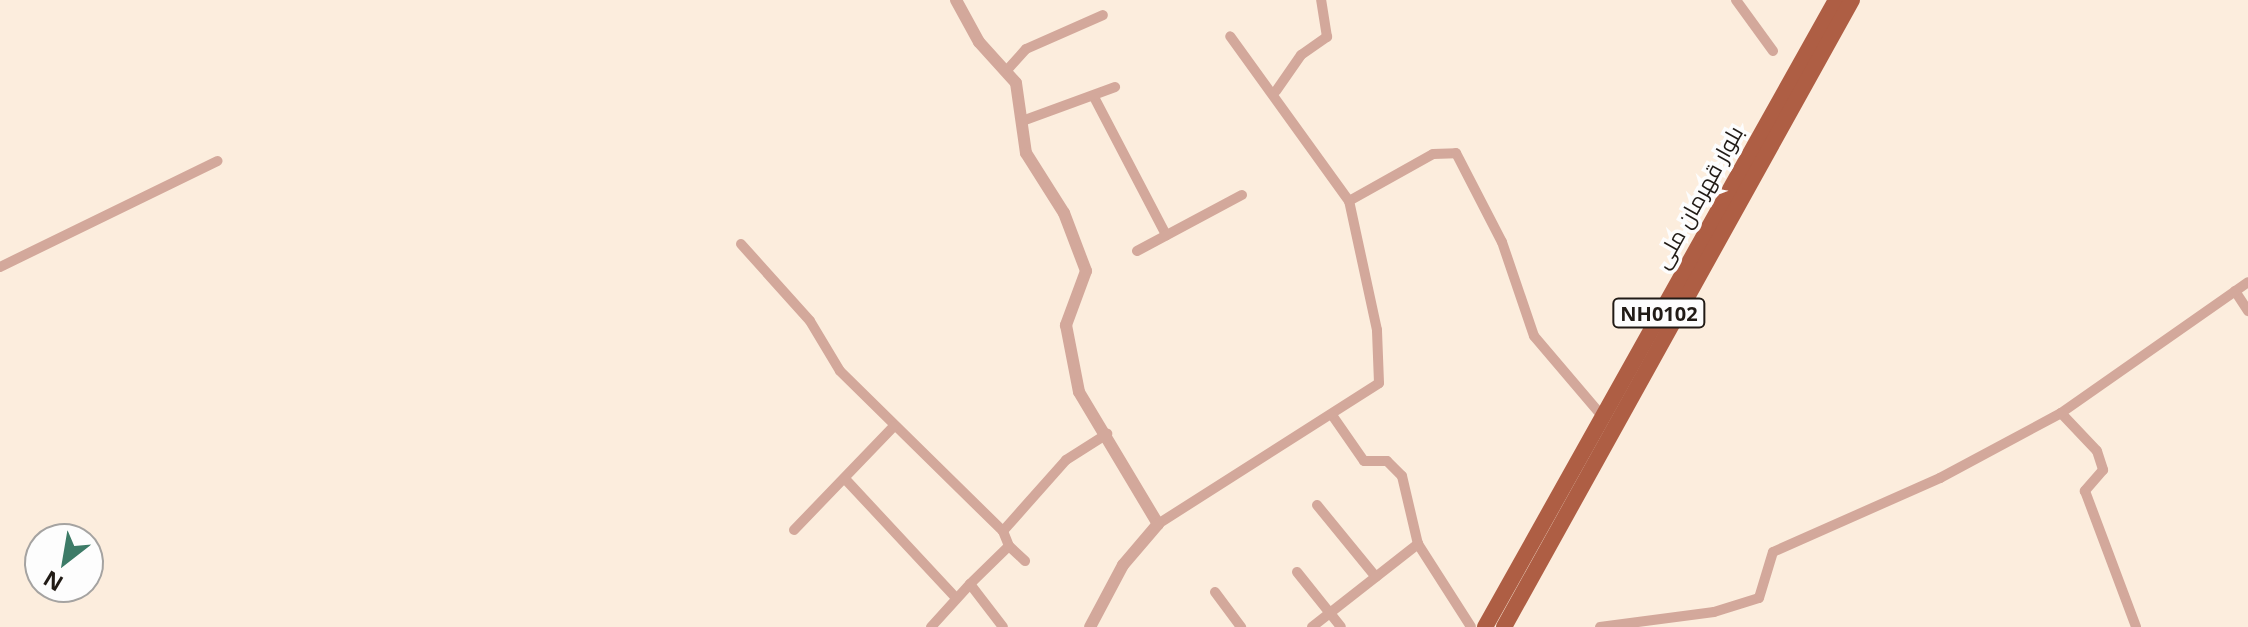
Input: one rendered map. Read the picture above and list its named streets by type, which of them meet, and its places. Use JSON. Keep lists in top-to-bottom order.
{
  "streets": {
    "highway": ["بلوار قهرمان ملی", "NH0102"]
  },
  "north": "bottom left"
}
